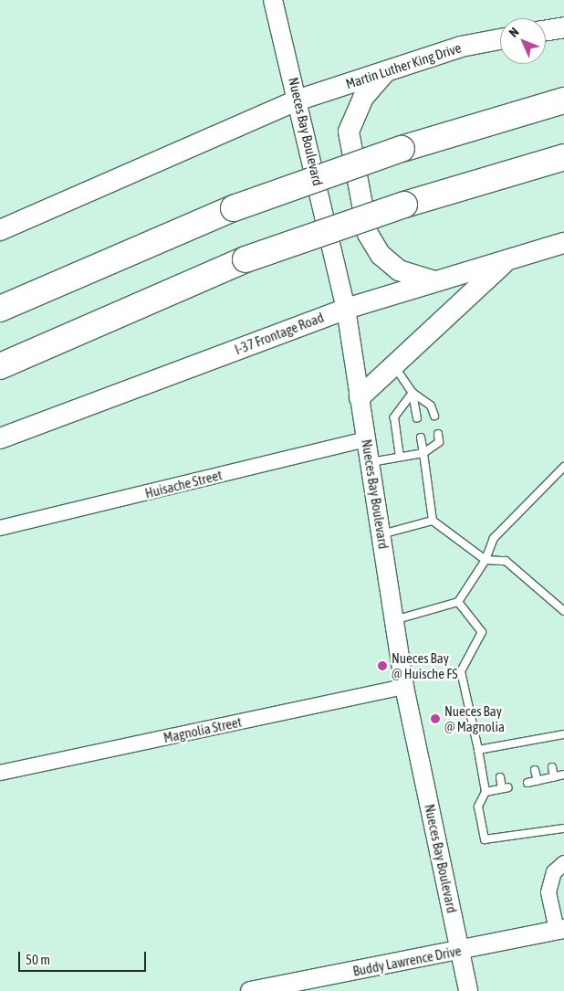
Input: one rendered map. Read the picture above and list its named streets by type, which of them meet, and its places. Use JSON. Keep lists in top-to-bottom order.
{
  "streets": {
    "main road": ["Martin Luther King Drive", "I-37 Frontage Road"],
    "street": [
      "Nueces Bay Boulevard",
      "Huisache Street",
      "Magnolia Street",
      "Buddy Lawrence Drive"
    ]
  },
  "crossings": [
    ["Martin Luther King Drive", "Nueces Bay Boulevard"],
    ["Nueces Bay Boulevard", "I-37 Frontage Road"],
    ["Nueces Bay Boulevard", "Huisache Street"],
    ["Nueces Bay Boulevard", "Magnolia Street"],
    ["Nueces Bay Boulevard", "Buddy Lawrence Drive"]
  ],
  "places": ["Nueces Bay @ Huische FS", "Nueces Bay @ Magnolia"],
  "scale_bar": "50 m",
  "north": "top left"
}
